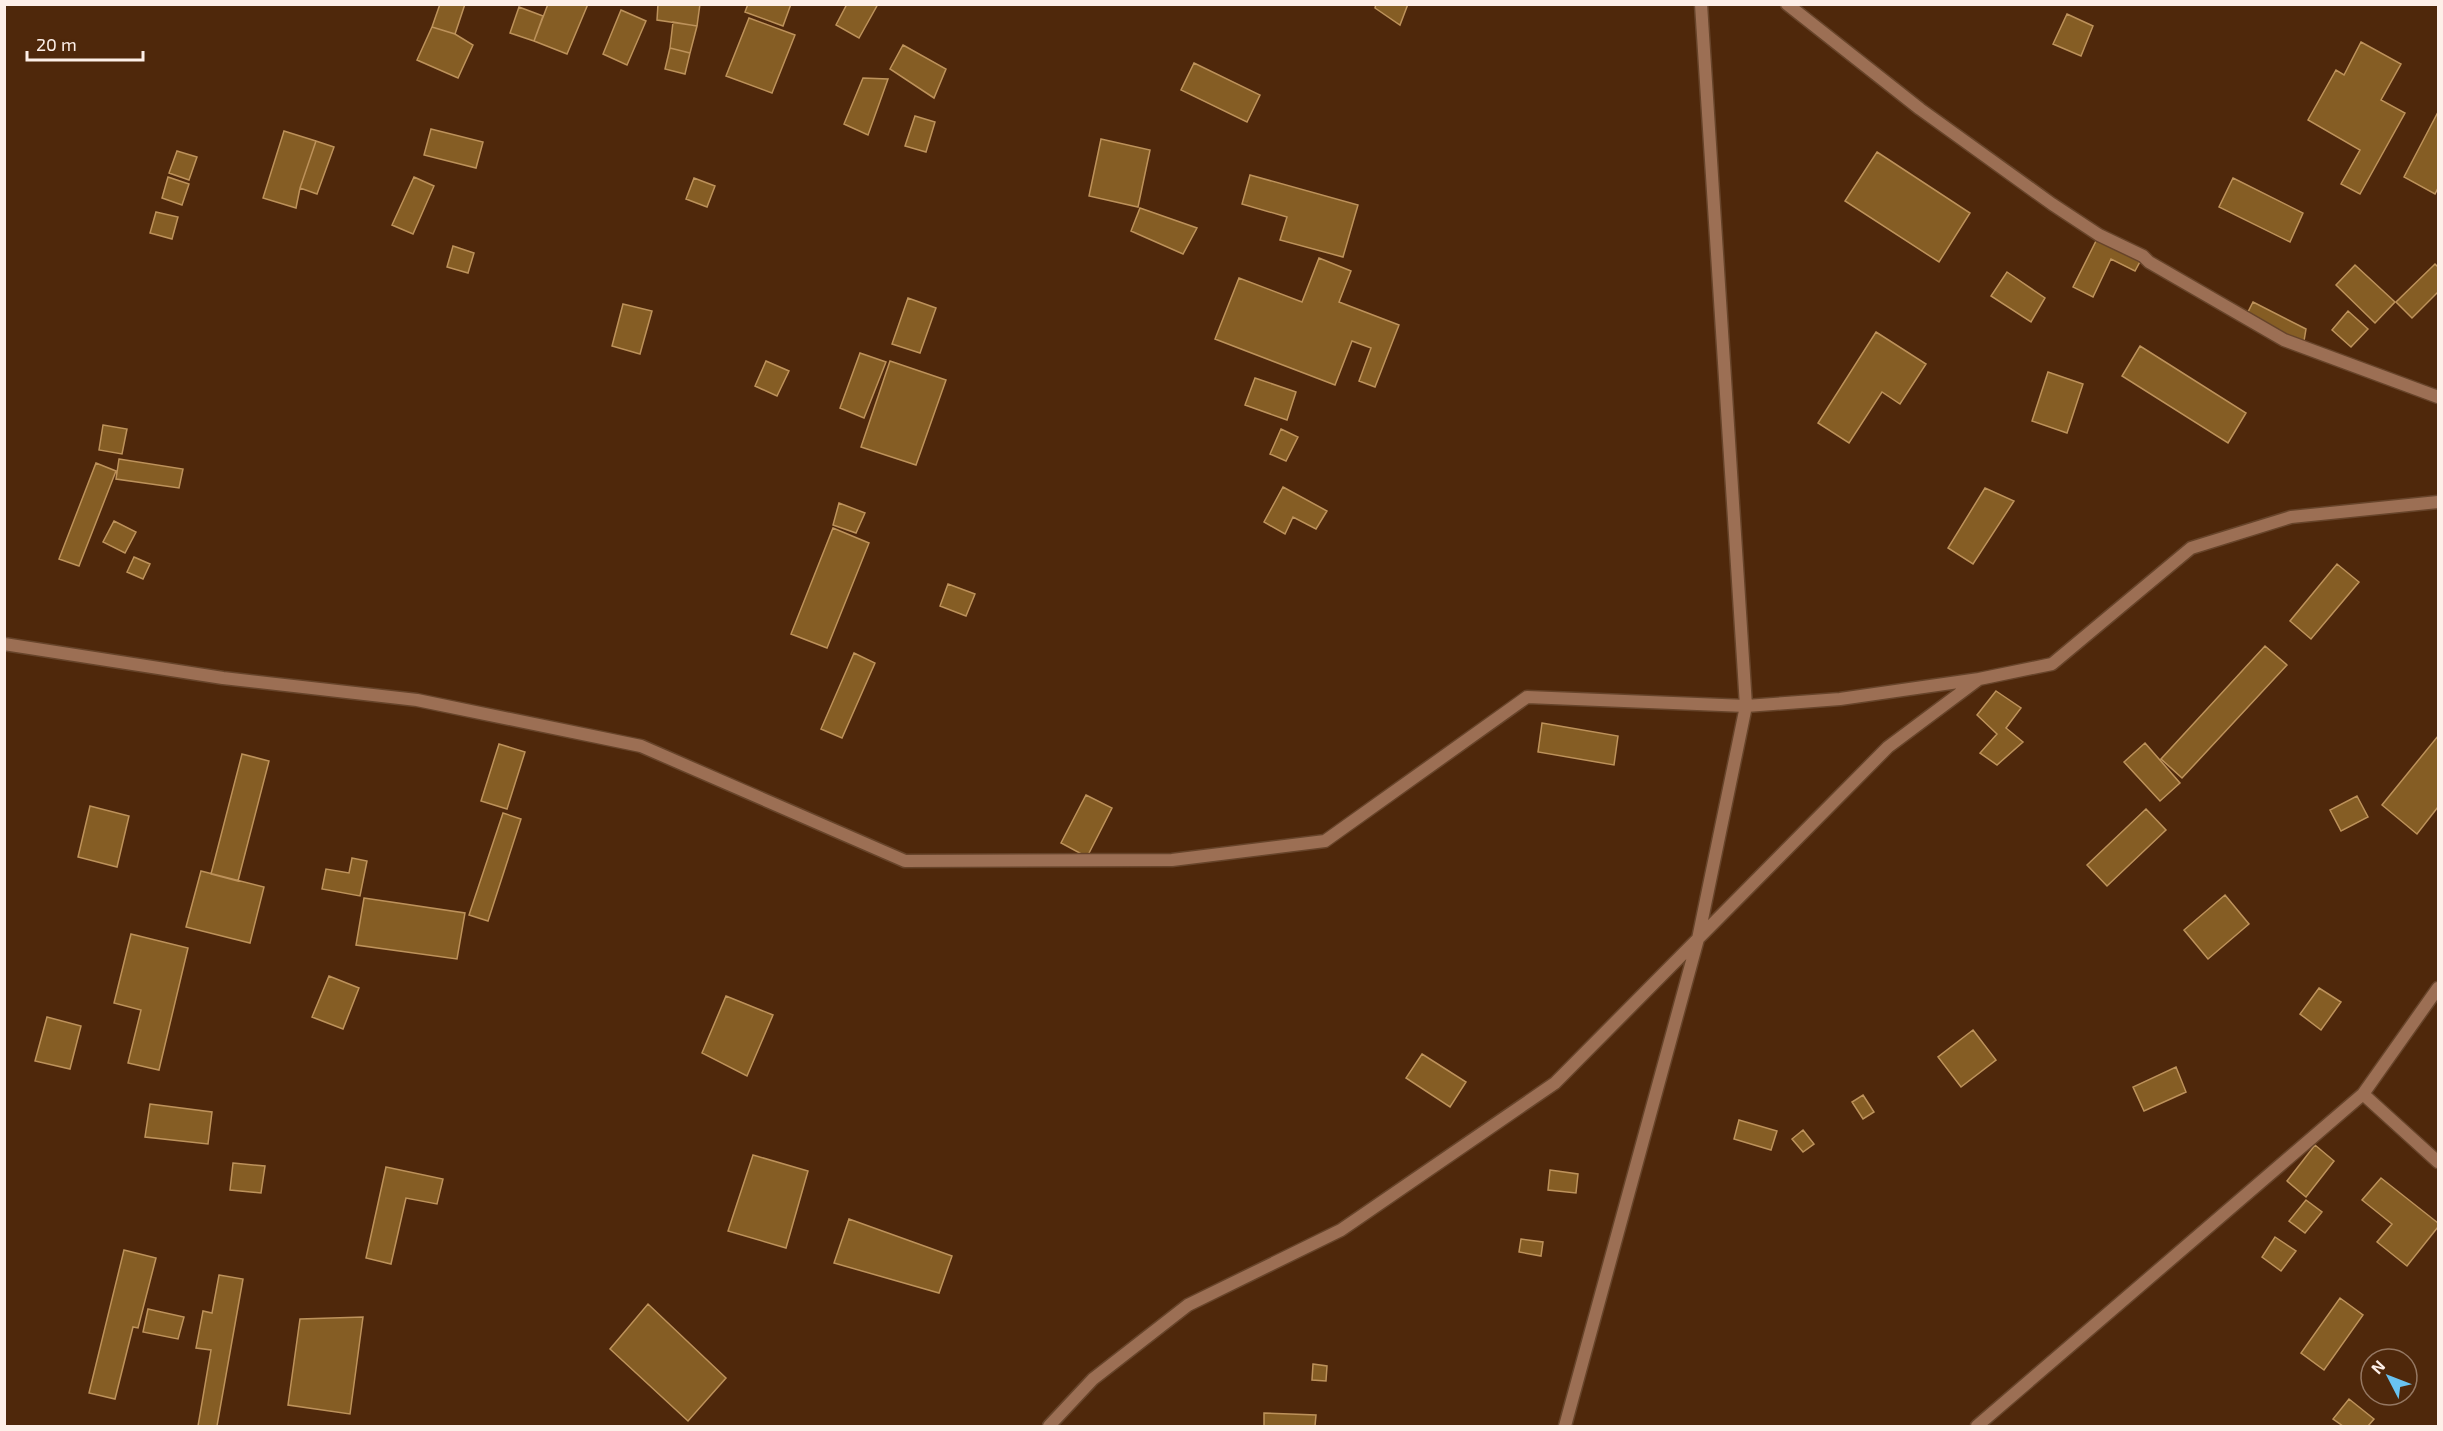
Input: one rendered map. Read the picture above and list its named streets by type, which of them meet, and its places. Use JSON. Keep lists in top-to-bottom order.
{
  "scale_bar": "20 m",
  "north": "top left"
}
